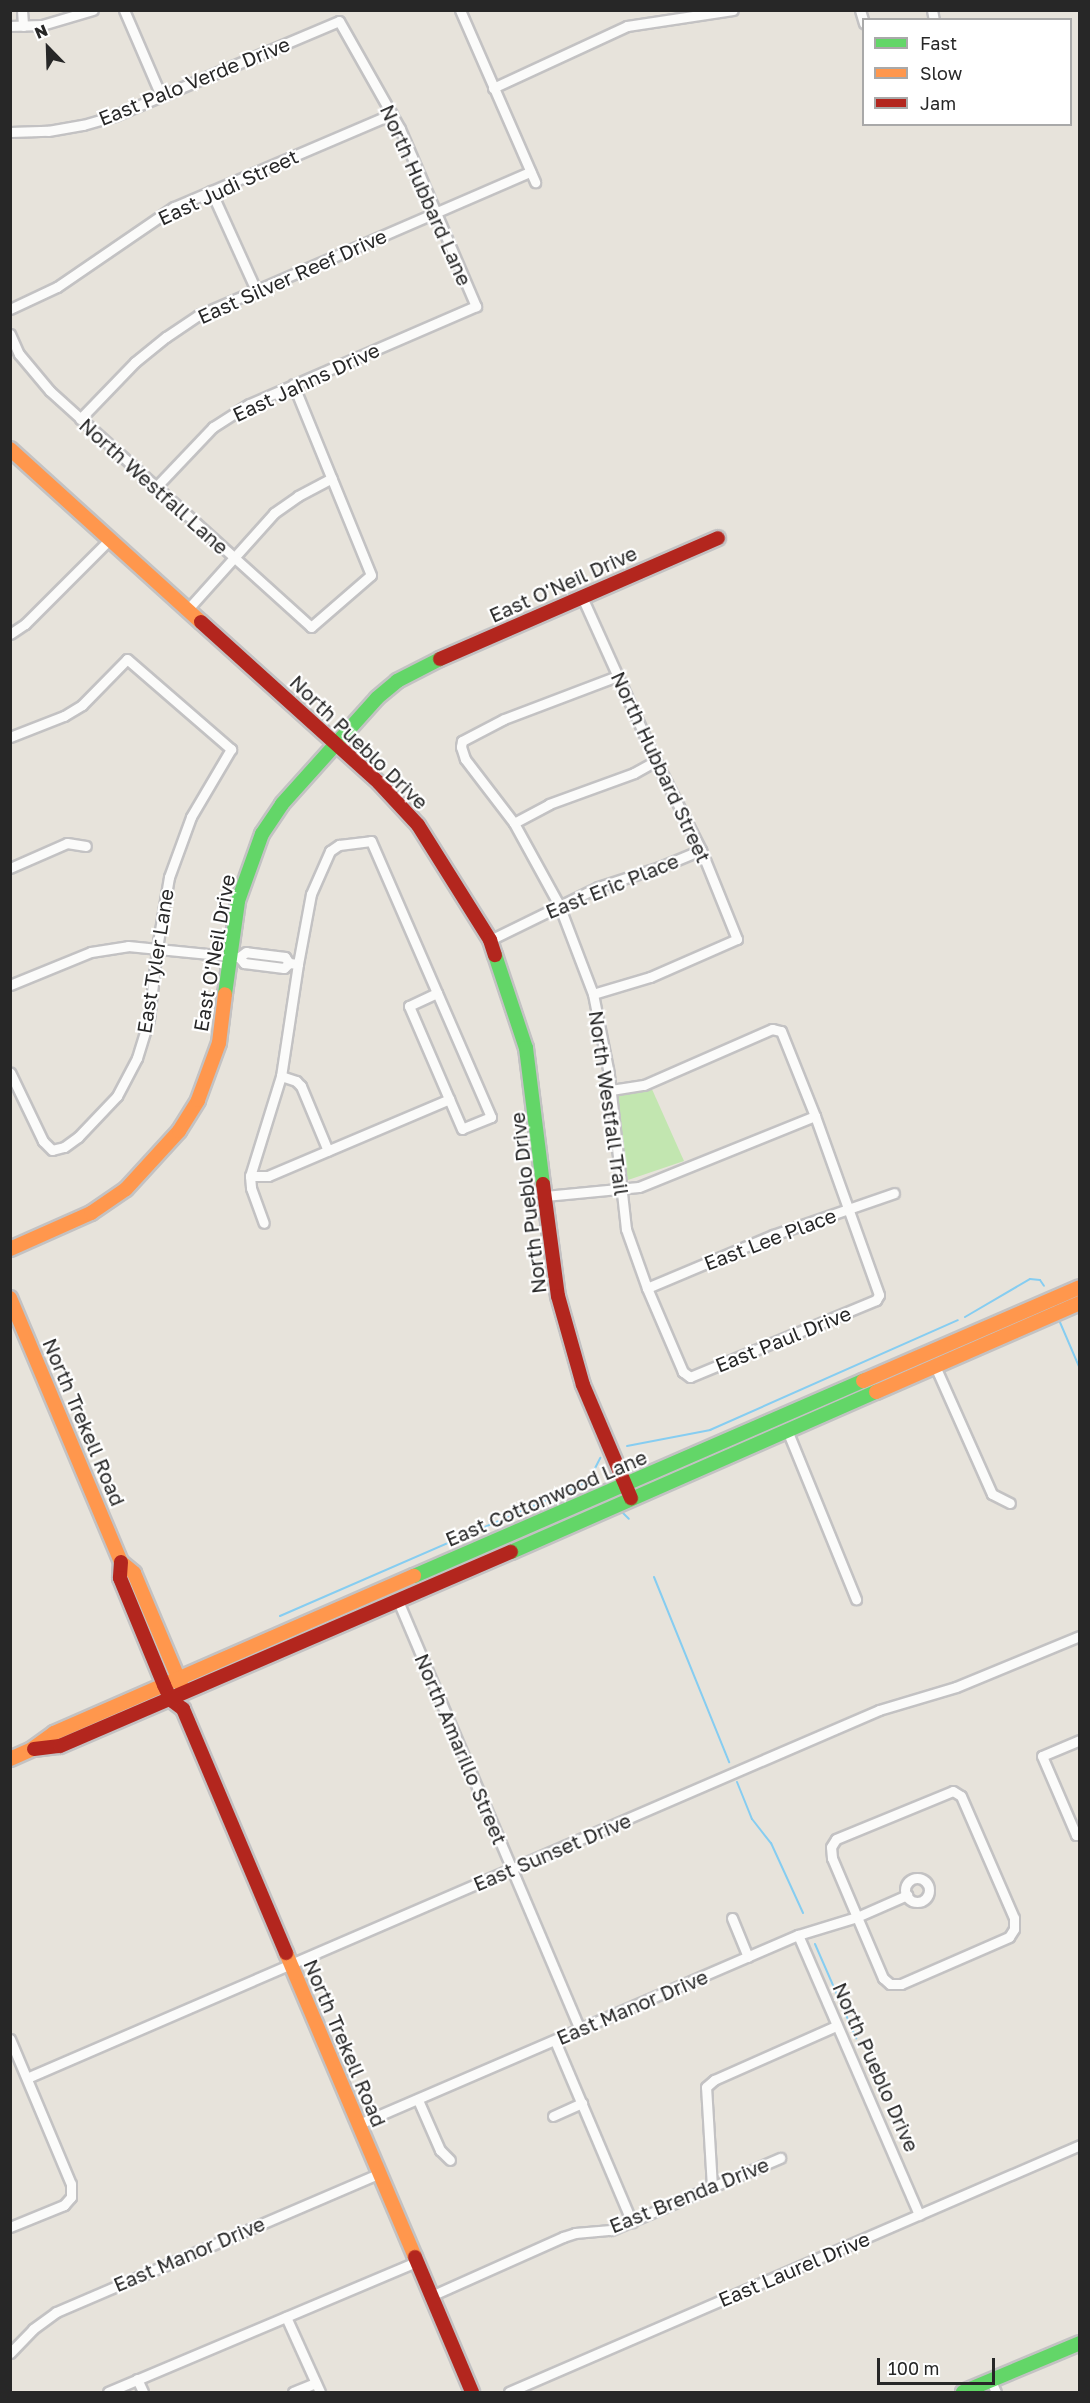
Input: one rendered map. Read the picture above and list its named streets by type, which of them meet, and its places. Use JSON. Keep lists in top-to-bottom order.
{
  "streets": {
    "main road": [
      "East O'Neil Drive",
      "North Pueblo Drive",
      "North Trekell Road",
      "East Cottonwood Lane"
    ],
    "street": [
      "East Palo Verde Drive",
      "East Judi Street",
      "North Hubbard Lane",
      "East Silver Reef Drive",
      "East Jahns Drive",
      "North Westfall Lane",
      "North Hubbard Street",
      "East Eric Place",
      "East Tyler Lane",
      "North Westfall Trail",
      "East Lee Place",
      "East Paul Drive",
      "North Amarillo Street",
      "East Sunset Drive",
      "East Manor Drive",
      "East Brenda Drive",
      "East Laurel Drive"
    ]
  },
  "crossings": [
    ["East Palo Verde Drive", "North Hubbard Lane"],
    ["East Judi Street", "North Hubbard Lane"],
    ["North Hubbard Lane", "East Silver Reef Drive"],
    ["North Hubbard Lane", "East Jahns Drive"],
    ["East Silver Reef Drive", "North Westfall Lane"],
    ["East Jahns Drive", "North Westfall Lane"],
    ["East O'Neil Drive", "North Pueblo Drive"],
    ["East O'Neil Drive", "North Hubbard Street"],
    ["North Pueblo Drive", "East Eric Place"],
    ["North Pueblo Drive", "East Cottonwood Lane"],
    ["North Pueblo Drive", "East Manor Drive"],
    ["North Pueblo Drive", "East Laurel Drive"],
    ["North Hubbard Street", "East Eric Place"],
    ["North Hubbard Street", "North Westfall Trail"],
    ["East Eric Place", "North Westfall Trail"],
    ["North Westfall Trail", "East Lee Place"],
    ["North Westfall Trail", "East Paul Drive"],
    ["East Lee Place", "East Paul Drive"],
    ["North Trekell Road", "East Cottonwood Lane"],
    ["North Trekell Road", "East Sunset Drive"],
    ["North Trekell Road", "East Manor Drive"],
    ["North Trekell Road", "East Brenda Drive"],
    ["East Cottonwood Lane", "North Amarillo Street"],
    ["North Amarillo Street", "East Sunset Drive"],
    ["North Amarillo Street", "East Manor Drive"]
  ],
  "legend": ["Fast", "Slow", "Jam"],
  "scale_bar": "100 m",
  "north": "top left"
}
